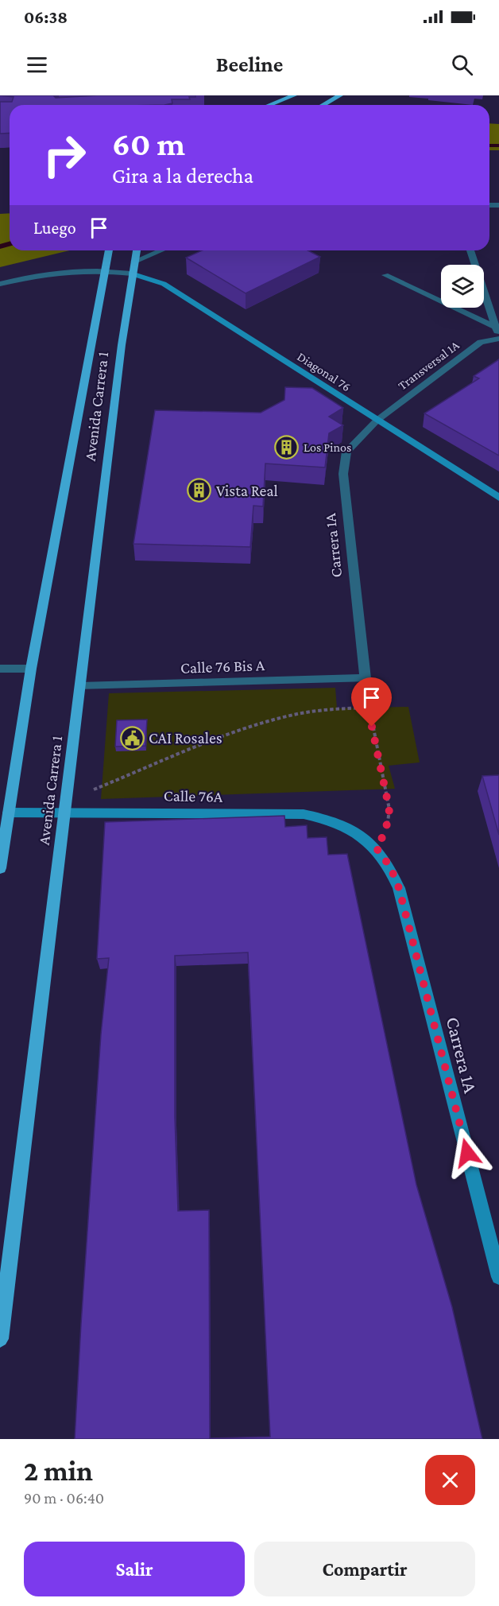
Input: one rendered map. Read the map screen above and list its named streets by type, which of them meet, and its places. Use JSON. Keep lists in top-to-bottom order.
{
  "streets": {
    "main road": ["Avenida Carrera 1"],
    "street": [
      "Transversal 1A",
      "Diagonal 76",
      "Carrera 1A",
      "Calle 76 Bis A",
      "Calle 76A"
    ]
  },
  "crossings": [
    ["Transversal 1A", "Diagonal 76"],
    ["Transversal 1A", "Carrera 1A"],
    ["Diagonal 76", "Avenida Carrera 1"],
    ["Diagonal 76", "Carrera 1A"],
    ["Avenida Carrera 1", "Calle 76 Bis A"],
    ["Avenida Carrera 1", "Calle 76A"],
    ["Carrera 1A", "Calle 76 Bis A"],
    ["Carrera 1A", "Calle 76A"]
  ],
  "places": {
    "building": ["Los Pinos", "Vista Real"],
    "public building": ["CAI Rosales"]
  },
  "page": {
    "status": "06:38",
    "header": "Beeline",
    "turn": ["60 m", "Gira a la derecha"],
    "then": "Luego",
    "heading": ["2 min", "90 m · 06:40"],
    "buttons": ["Salir", "Compartir"]
  }
}
